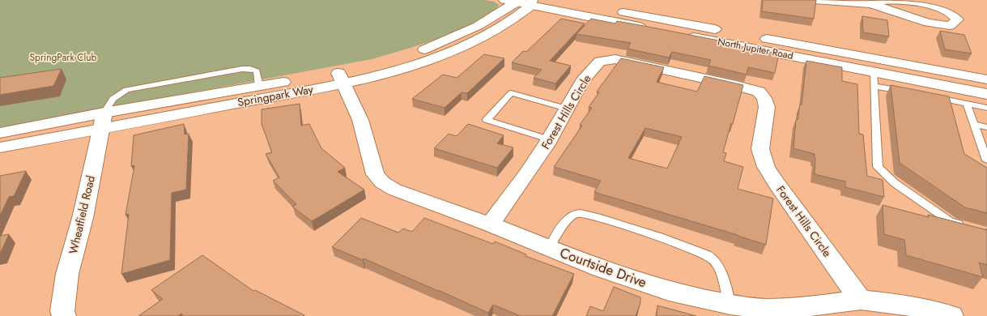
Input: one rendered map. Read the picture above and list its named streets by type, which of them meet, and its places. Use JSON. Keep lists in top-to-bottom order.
{
  "streets": {
    "street": [
      "North Jupiter Road",
      "Springpark Way",
      "Forest Hills Circle",
      "Wheatfield Road",
      "Courtside Drive"
    ]
  },
  "crossings": [
    ["North Jupiter Road", "Springpark Way"],
    ["Springpark Way", "Wheatfield Road"],
    ["Springpark Way", "Courtside Drive"],
    ["Forest Hills Circle", "Courtside Drive"]
  ],
  "parks": ["SpringPark Club"]
}
